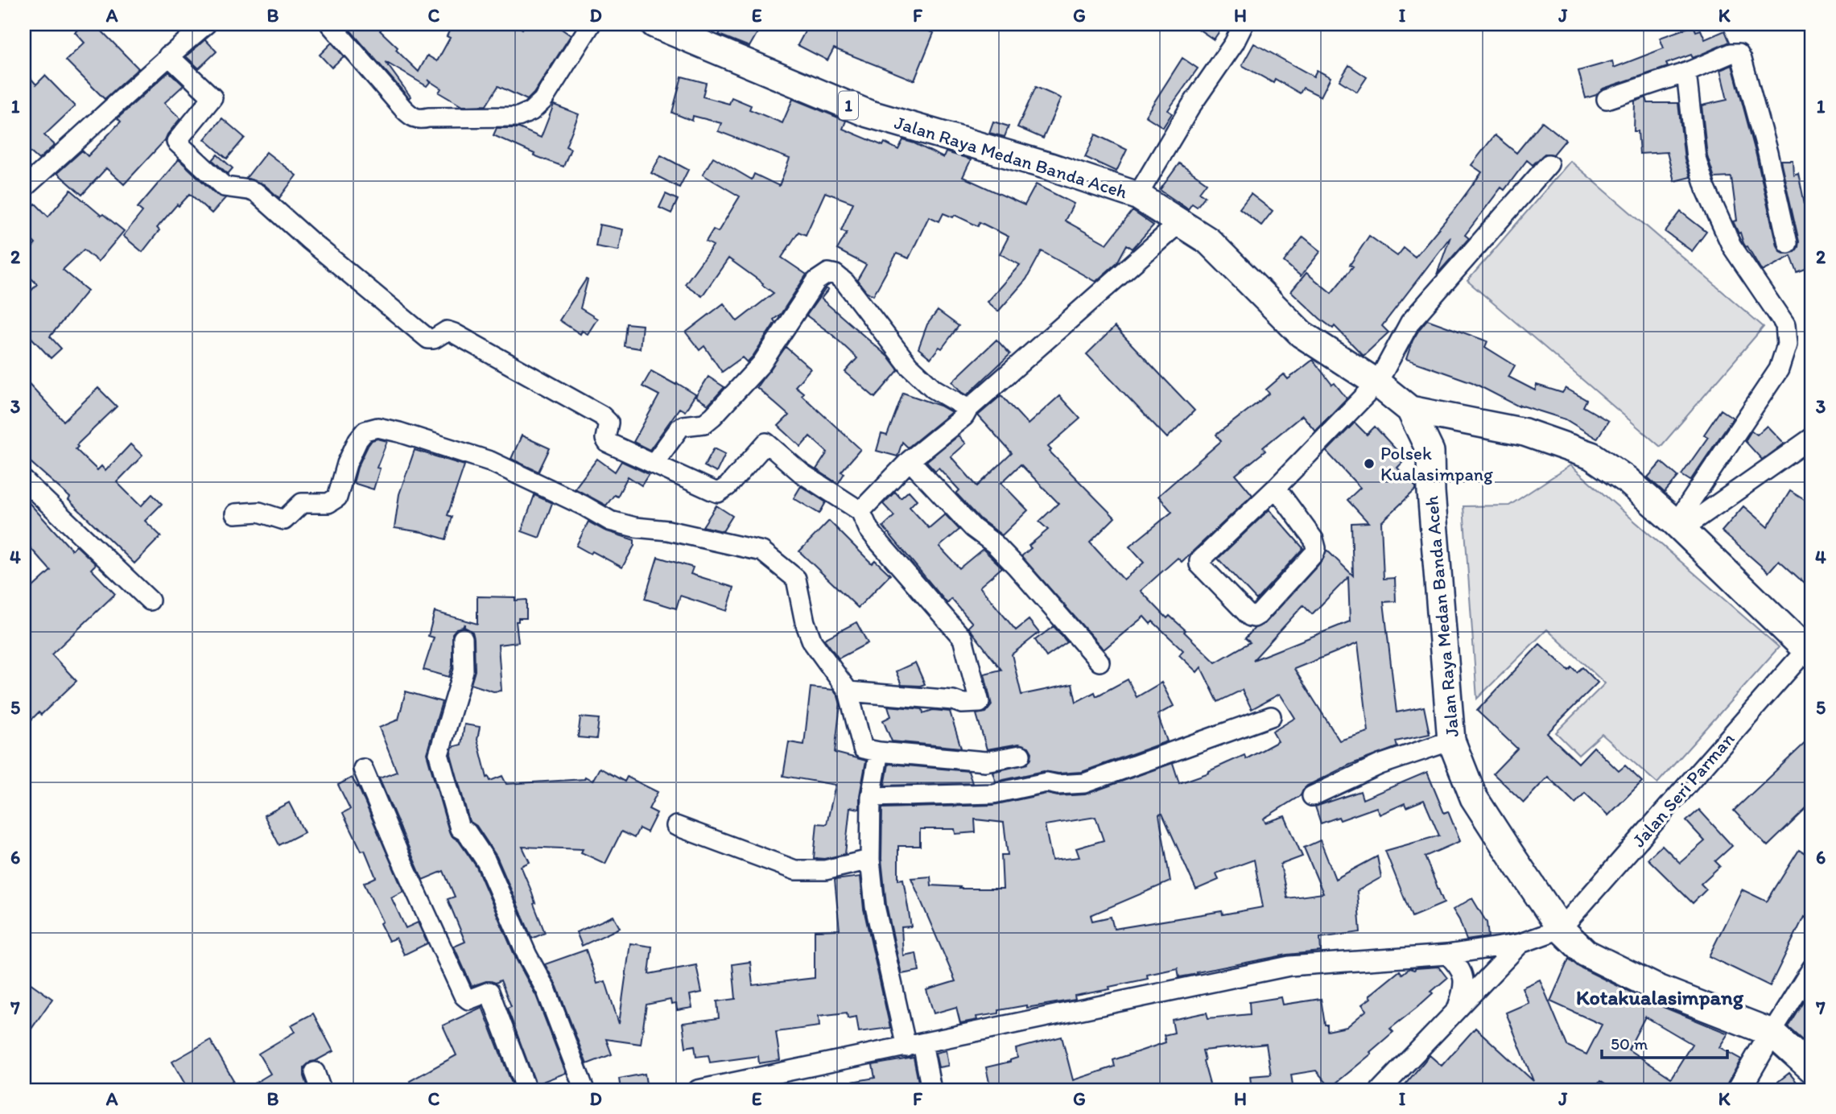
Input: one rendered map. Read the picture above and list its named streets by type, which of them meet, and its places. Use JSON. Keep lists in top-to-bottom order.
{
  "streets": {
    "highway": ["1", "Jalan Raya Medan Banda Aceh"],
    "street": ["Jalan Seri Parman"]
  },
  "crossings": [
    ["Jalan Raya Medan Banda Aceh", "Jalan Seri Parman"]
  ],
  "districts": ["Kotakualasimpang"],
  "places": ["Polsek Kualasimpang"],
  "scale_bar": "50 m",
  "grid": {
    "columns": [
      "A",
      "B",
      "C",
      "D",
      "E",
      "F",
      "G",
      "H",
      "I",
      "J",
      "K"
    ],
    "rows": [
      "1",
      "2",
      "3",
      "4",
      "5",
      "6",
      "7"
    ]
  }
}
